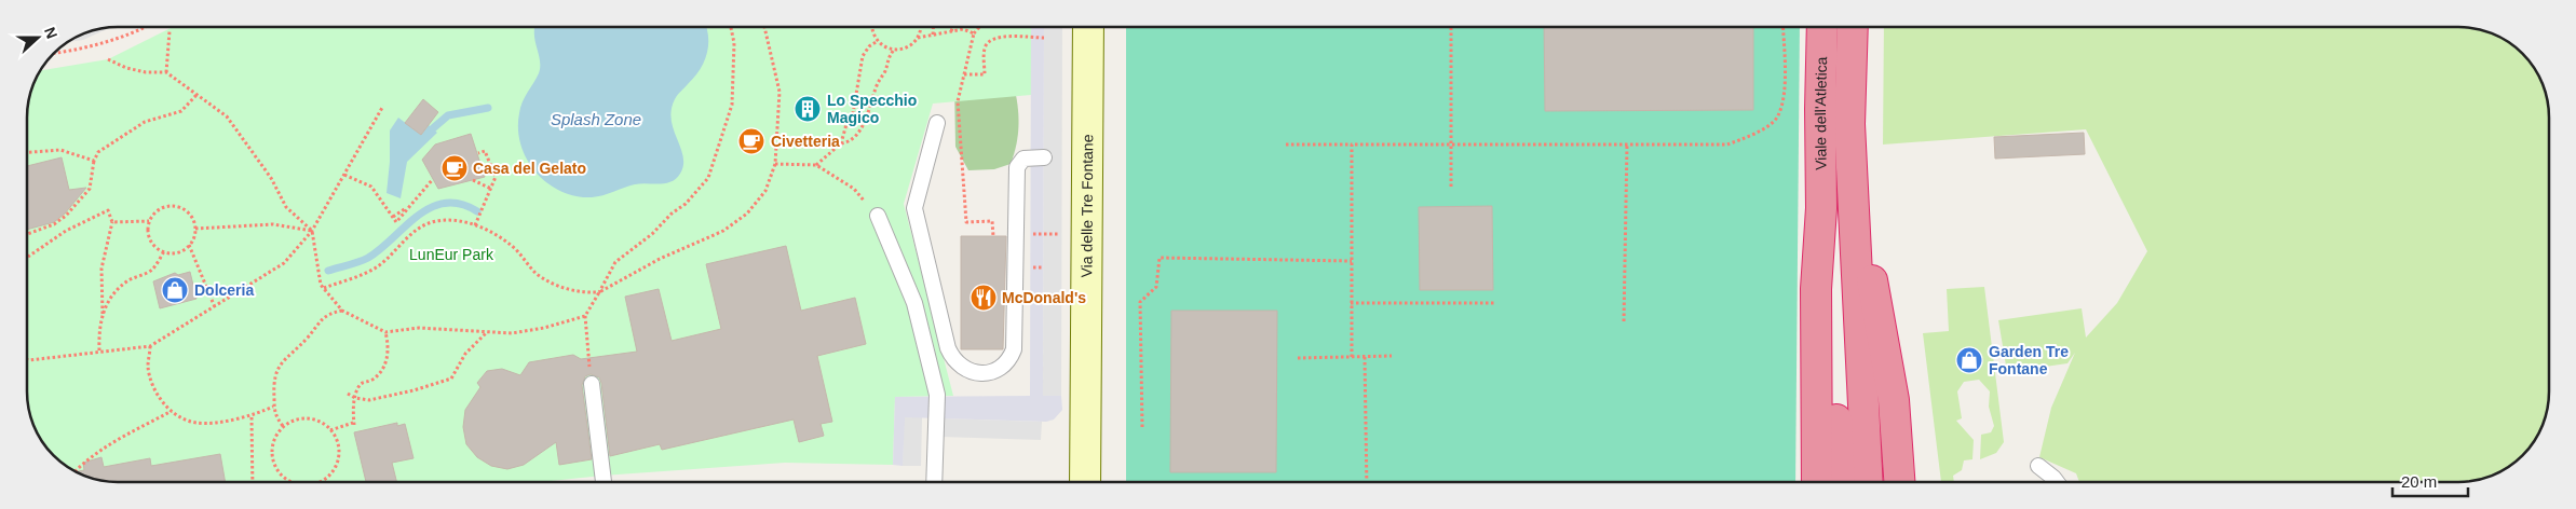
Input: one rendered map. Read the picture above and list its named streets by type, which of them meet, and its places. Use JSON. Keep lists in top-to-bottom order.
{
  "streets": {
    "highway": ["Viale dell'Atletica"],
    "main road": ["Via delle Tre Fontane"]
  },
  "water": ["Splash Zone"],
  "parks": ["LunEur Park"],
  "places": {
    "building": ["Lo Specchio Magico"],
    "cafe": ["Civetteria", "Casa del Gelato"],
    "shop": ["Dolceria", "Garden Tre Fontane"],
    "restaurant": ["McDonald's"]
  },
  "scale_bar": "20 m",
  "north": "right"
}
